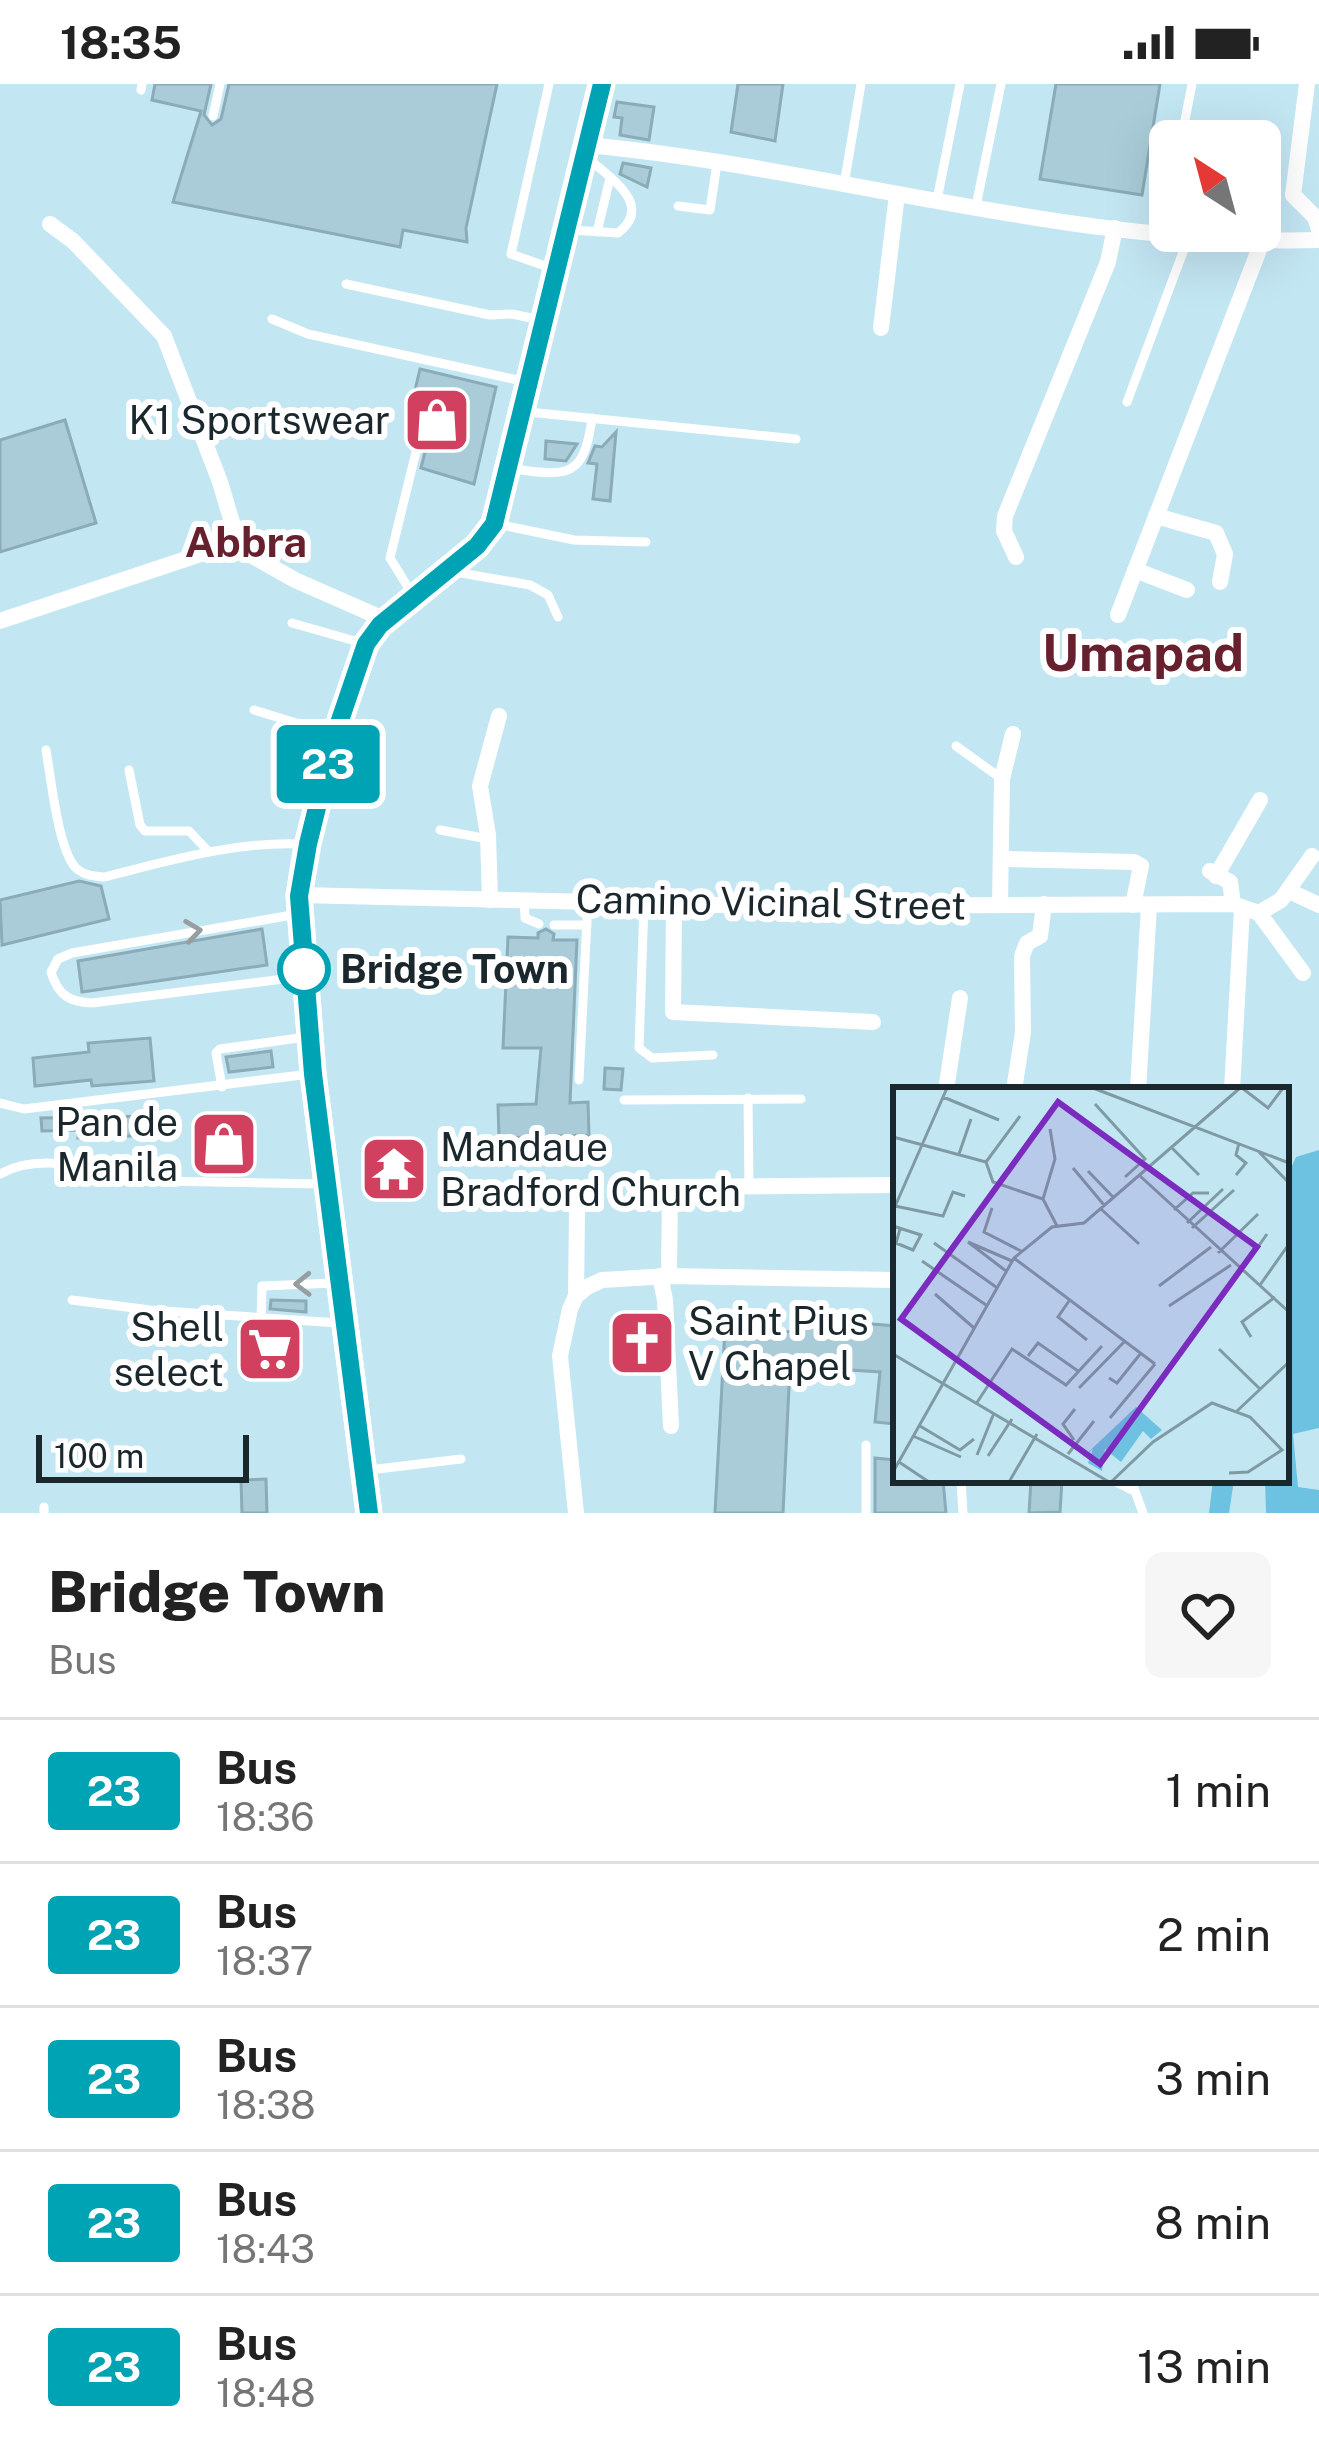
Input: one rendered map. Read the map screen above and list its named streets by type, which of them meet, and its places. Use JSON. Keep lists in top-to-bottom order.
{
  "streets": {
    "street": ["Camino Vicinal Street"]
  },
  "districts": ["Abbra", "Umapad"],
  "places": {
    "shop": ["K1 Sportswear", "Pan de Manila"],
    "other": ["Bridge Town"],
    "temple": ["Mandaue Bradford Church"],
    "church": ["Saint Pius V Chapel"],
    "supermarket": ["Shell select"]
  },
  "lines": ["bus line 23"],
  "scale_bar": "100 m",
  "north": "top left",
  "page": {
    "status": "18:35",
    "on_map": "23",
    "scale": "100 m",
    "heading": ["Bridge Town", "Bus"],
    "list": [
      {
        "mark": "23",
        "name": "Bus",
        "note": "18:36",
        "value": "1 min"
      },
      {
        "mark": "23",
        "name": "Bus",
        "note": "18:37",
        "value": "2 min"
      },
      {
        "mark": "23",
        "name": "Bus",
        "note": "18:38",
        "value": "3 min"
      },
      {
        "mark": "23",
        "name": "Bus",
        "note": "18:43",
        "value": "8 min"
      },
      {
        "mark": "23",
        "name": "Bus",
        "note": "18:48",
        "value": "13 min"
      }
    ]
  }
}
